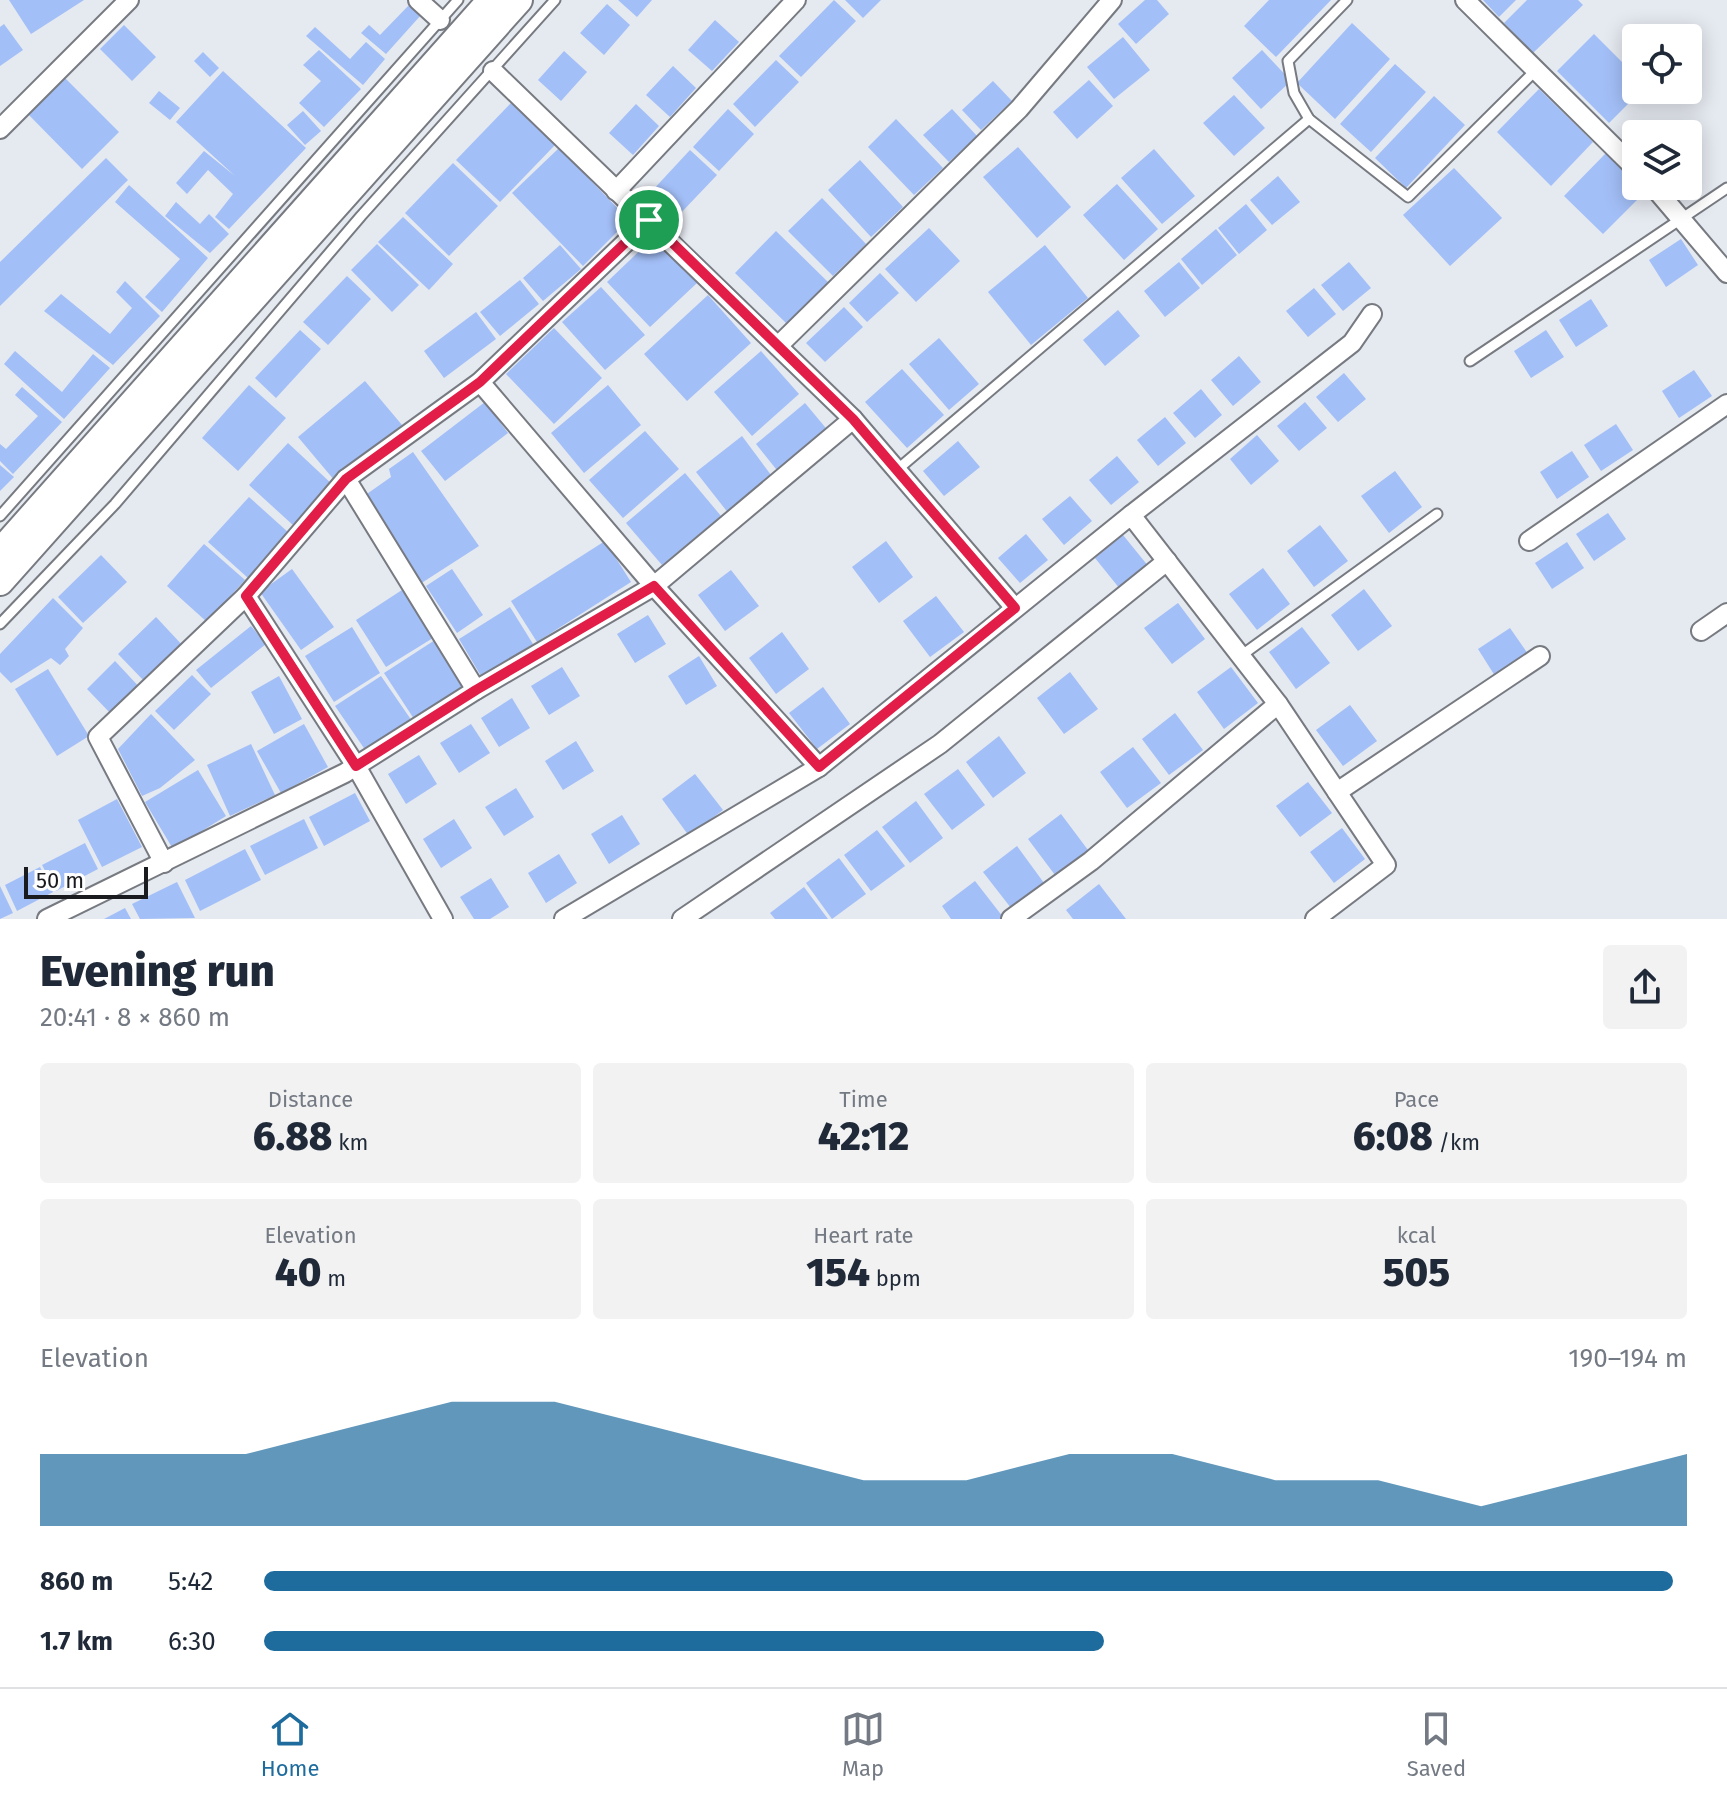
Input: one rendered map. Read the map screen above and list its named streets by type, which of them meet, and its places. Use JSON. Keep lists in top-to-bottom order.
{
  "scale_bar": "50 m",
  "page": {
    "scale": "50 m",
    "heading": ["Evening run", "20:41 · 8 × 860 m"],
    "stats": [
      ["Distance", "6.88 km"],
      ["Time", "42:12"],
      ["Pace", "6:08 /km"],
      ["Elevation", "40 m"],
      ["Heart rate", "154 bpm"],
      ["kcal", "505"]
    ],
    "chart": ["Elevation", "190–194 m"],
    "list": [
      {
        "name": "860 m",
        "note": "5:42"
      },
      {
        "name": "1.7 km",
        "note": "6:30"
      }
    ],
    "tabs": ["Home", "Map", "Saved"]
  }
}
